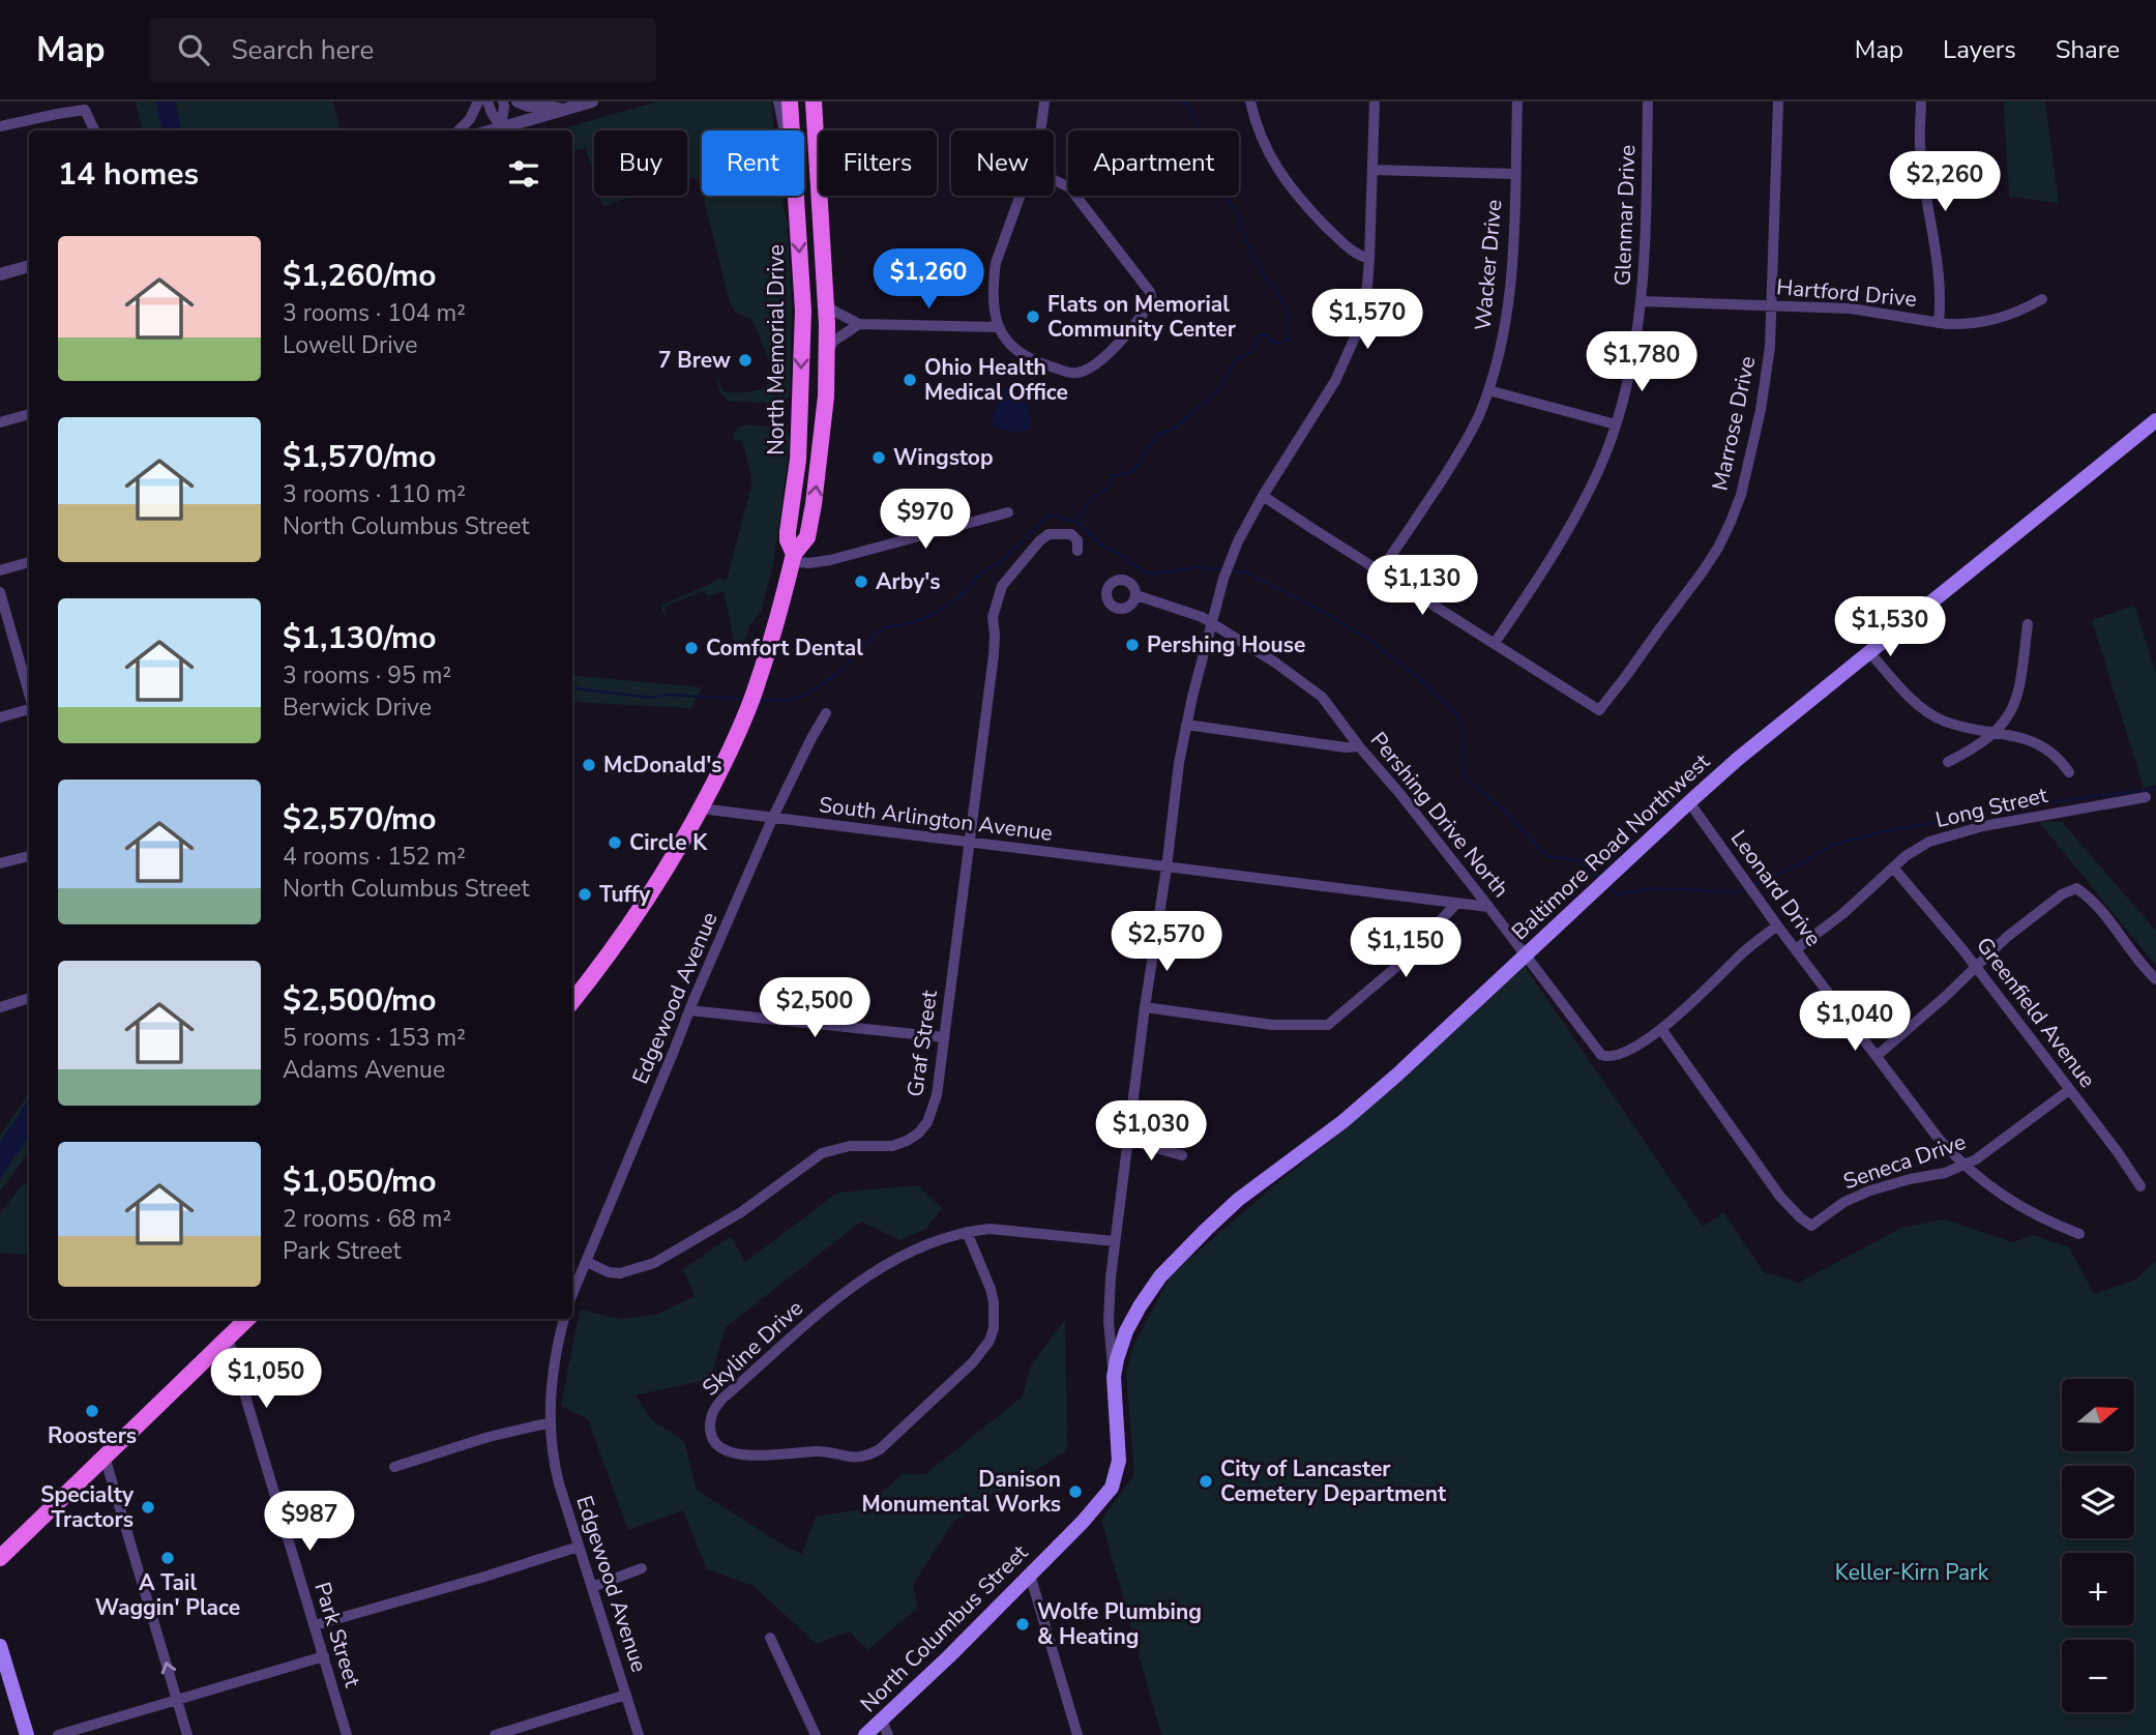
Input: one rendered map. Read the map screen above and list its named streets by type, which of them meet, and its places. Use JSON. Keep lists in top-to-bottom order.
{
  "streets": {
    "main road": ["North Memorial Drive", "Baltimore Road Northwest", "North Columbus Street"],
    "street": [
      "Glenmar Drive",
      "Wacker Drive",
      "Hartford Drive",
      "Marrose Drive",
      "Long Street",
      "Pershing Drive North",
      "South Arlington Avenue",
      "Leonard Drive",
      "Edgewood Avenue",
      "Greenfield Avenue",
      "Graf Street",
      "Seneca Drive",
      "Skyline Drive",
      "Park Street"
    ]
  },
  "crossings": [
    ["Glenmar Drive", "Hartford Drive"],
    ["Glenmar Drive", "Marrose Drive"],
    ["Hartford Drive", "Marrose Drive"],
    ["North Memorial Drive", "South Arlington Avenue"],
    ["Long Street", "Leonard Drive"],
    ["Long Street", "Greenfield Avenue"],
    ["Pershing Drive North", "South Arlington Avenue"],
    ["Pershing Drive North", "Baltimore Road Northwest"],
    ["Pershing Drive North", "Seneca Drive"],
    ["Pershing Drive North", "North Columbus Street"],
    ["South Arlington Avenue", "Edgewood Avenue"],
    ["South Arlington Avenue", "Graf Street"],
    ["South Arlington Avenue", "North Columbus Street"],
    ["Baltimore Road Northwest", "Leonard Drive"],
    ["Baltimore Road Northwest", "North Columbus Street"],
    ["Leonard Drive", "Seneca Drive"],
    ["Edgewood Avenue", "Graf Street"],
    ["Greenfield Avenue", "Seneca Drive"],
    ["Skyline Drive", "North Columbus Street"]
  ],
  "parks": ["Keller-Kirn Park"],
  "places": [
    "Flats on Memorial Community Center",
    "7 Brew",
    "Ohio Health Medical Office",
    "Wingstop",
    "Arby's",
    "Pershing House",
    "Comfort Dental",
    "McDonald's",
    "Circle K",
    "Tuffy",
    "Roosters",
    "City of Lancaster Cemetery Department",
    "Danison Monumental Works",
    "Specialty Tractors",
    "A Tail Waggin' Place",
    "Wolfe Plumbing & Heating"
  ],
  "north": "right",
  "page": {
    "header": "Map",
    "search": "Search here",
    "nav": ["Map", "Layers", "Share"],
    "chip": [
      "Buy",
      "Rent",
      "Filters",
      "New",
      "Apartment"
    ],
    "heading": "14 homes",
    "price": [
      "$2,260",
      "$1,260",
      "$1,570",
      "$1,780",
      "$970",
      "$1,130",
      "$1,530",
      "$2,570",
      "$1,150",
      "$2,500",
      "$1,040",
      "$1,030",
      "$1,050",
      "$987"
    ],
    "list": [
      {
        "name": "$1,260/mo",
        "note": "3 rooms · 104 m² · Lowell Drive"
      },
      {
        "name": "$1,570/mo",
        "note": "3 rooms · 110 m² · North Columbus Street"
      },
      {
        "name": "$1,130/mo",
        "note": "3 rooms · 95 m² · Berwick Drive"
      },
      {
        "name": "$2,570/mo",
        "note": "4 rooms · 152 m² · North Columbus Street"
      },
      {
        "name": "$2,500/mo",
        "note": "5 rooms · 153 m² · Adams Avenue"
      },
      {
        "name": "$1,050/mo",
        "note": "2 rooms · 68 m² · Park Street"
      }
    ],
    "map_buttons": ["+", "−"]
  }
}
